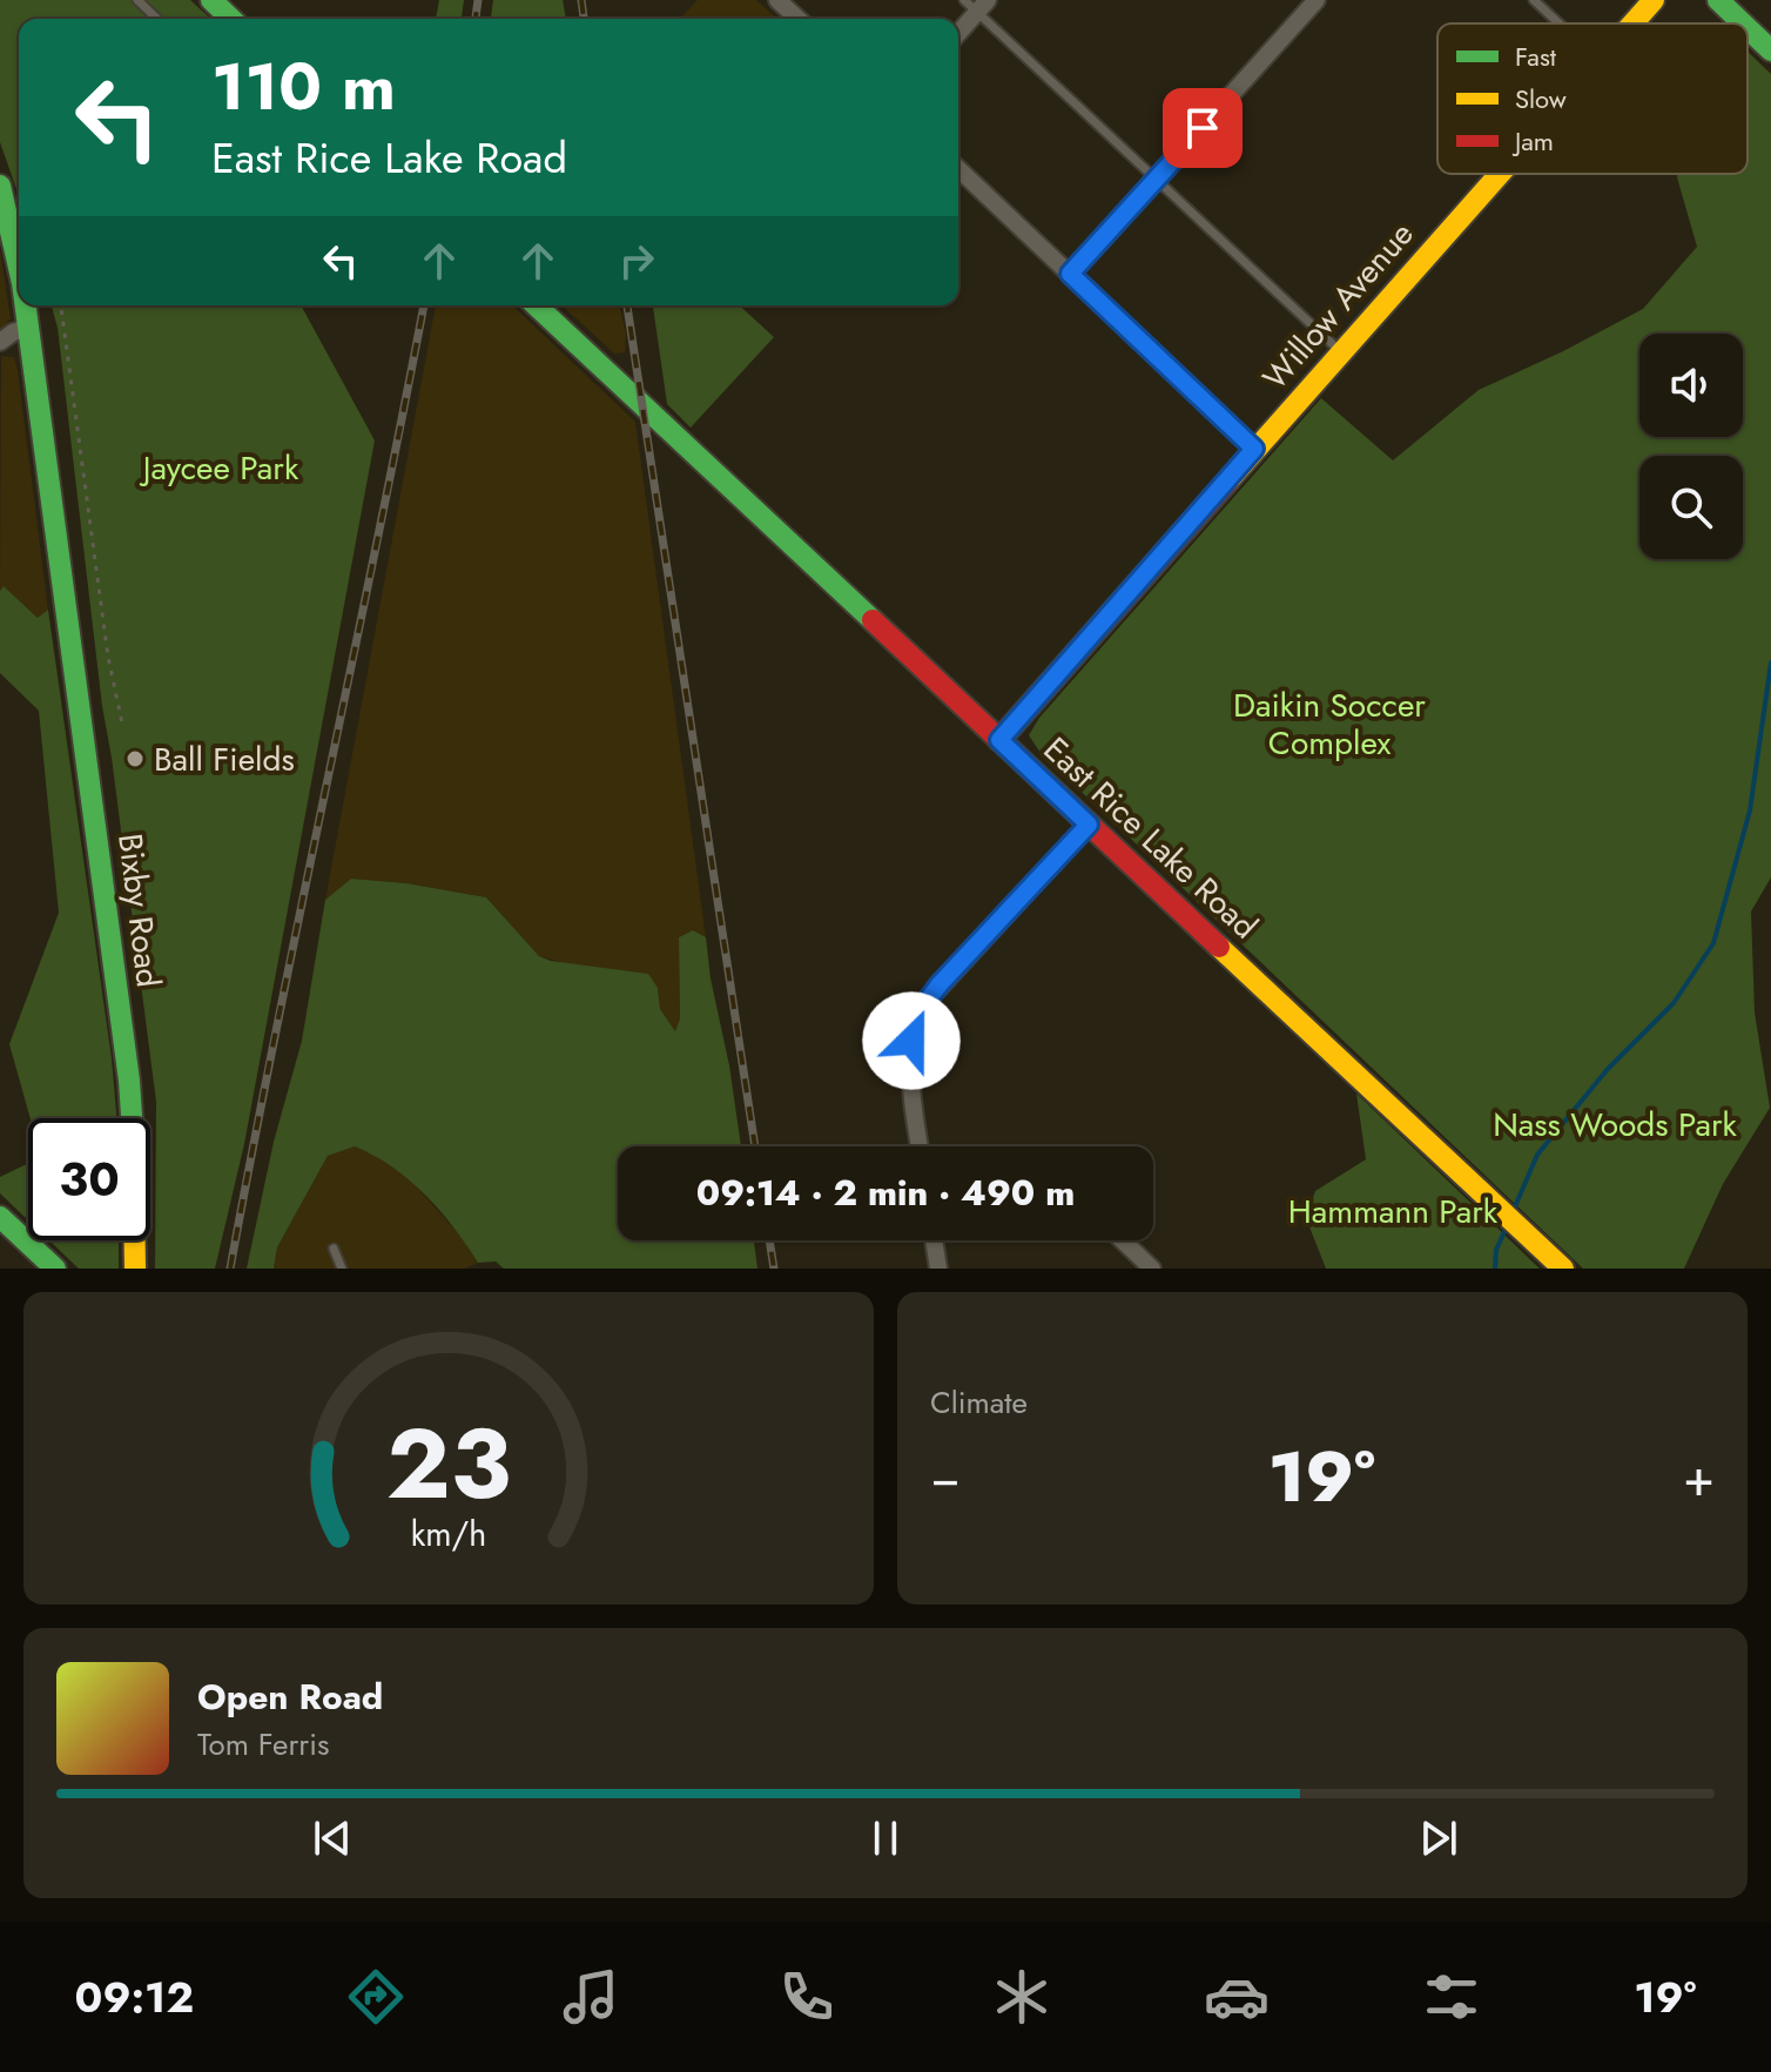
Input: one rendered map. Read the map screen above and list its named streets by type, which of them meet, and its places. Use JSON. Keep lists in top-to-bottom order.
{
  "streets": {
    "street": ["Willow Avenue", "East Rice Lake Road", "Bixby Road"]
  },
  "crossings": [
    ["Willow Avenue", "East Rice Lake Road"]
  ],
  "parks": [
    "Jaycee Park",
    "Daikin Soccer Complex",
    "Nass Woods Park",
    "Hammann Park"
  ],
  "places": ["Ball Fields"],
  "legend": ["Fast", "Slow", "Jam"],
  "page": {
    "turn": ["110 m", "East Rice Lake Road"],
    "limit": "30",
    "trip": "09:14 · 2 min · 490 m",
    "tile": "Climate",
    "heat": ["−", "19°", "+"],
    "song": ["Open Road", "Tom Ferris"],
    "tabs": ["09:12", "19°"],
    "gauge": ["23", "km/h"]
  }
}
